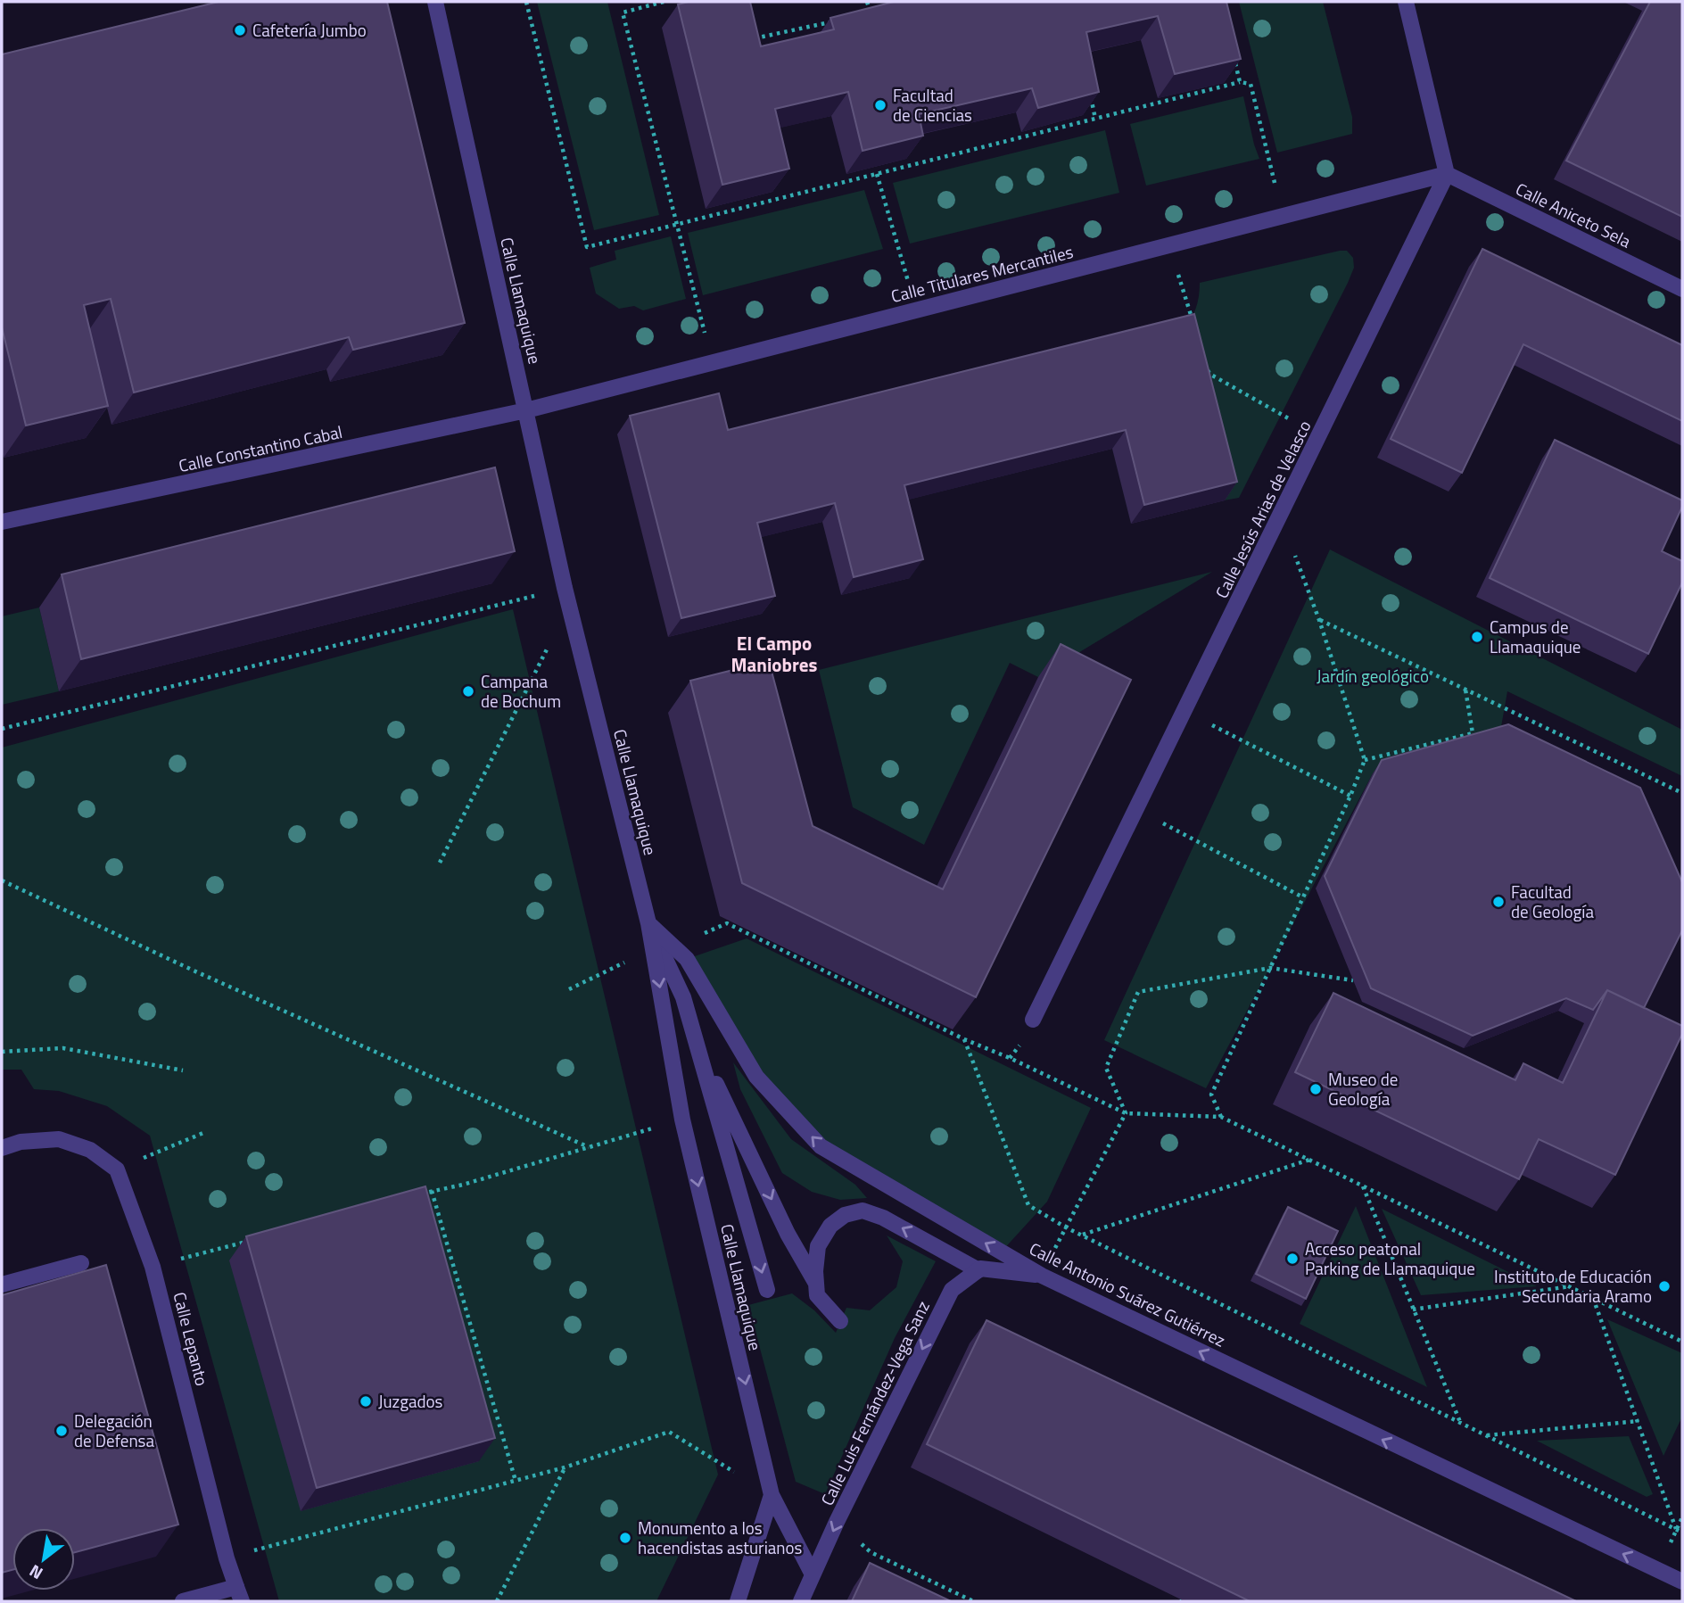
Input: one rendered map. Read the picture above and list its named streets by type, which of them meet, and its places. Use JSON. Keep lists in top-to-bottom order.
{
  "streets": {
    "street": [
      "Calle Aniceto Sela",
      "Calle Titulares Mercantiles",
      "Calle Llamaquique",
      "Calle Constantino Cabal",
      "Calle Jesús Arias de Velasco",
      "Calle Antonio Suárez Gutiérrez",
      "Calle Lepanto",
      "Calle Luis Fernández-Vega Sanz"
    ]
  },
  "crossings": [
    ["Calle Aniceto Sela", "Calle Titulares Mercantiles"],
    ["Calle Aniceto Sela", "Calle Jesús Arias de Velasco"],
    ["Calle Titulares Mercantiles", "Calle Llamaquique"],
    ["Calle Titulares Mercantiles", "Calle Constantino Cabal"],
    ["Calle Titulares Mercantiles", "Calle Jesús Arias de Velasco"],
    ["Calle Llamaquique", "Calle Constantino Cabal"],
    ["Calle Llamaquique", "Calle Antonio Suárez Gutiérrez"],
    ["Calle Llamaquique", "Calle Luis Fernández-Vega Sanz"]
  ],
  "one_way": ["Calle Antonio Suárez Gutiérrez", "Calle Luis Fernández-Vega Sanz"],
  "districts": ["El Campo Maniobres"],
  "parks": ["Jardín geológico"],
  "places": [
    "Cafetería Jumbo",
    "Facultad de Ciencias",
    "Campus de Llamaquique",
    "Campana de Bochum",
    "Facultad de Geología",
    "Museo de Geología",
    "Acceso peatonal Parking de Llamaquique",
    "Instituto de Educación Secundaria Aramo",
    "Juzgados",
    "Delegación de Defensa",
    "Monumento a los hacendistas asturianos"
  ],
  "north": "bottom left"
}
